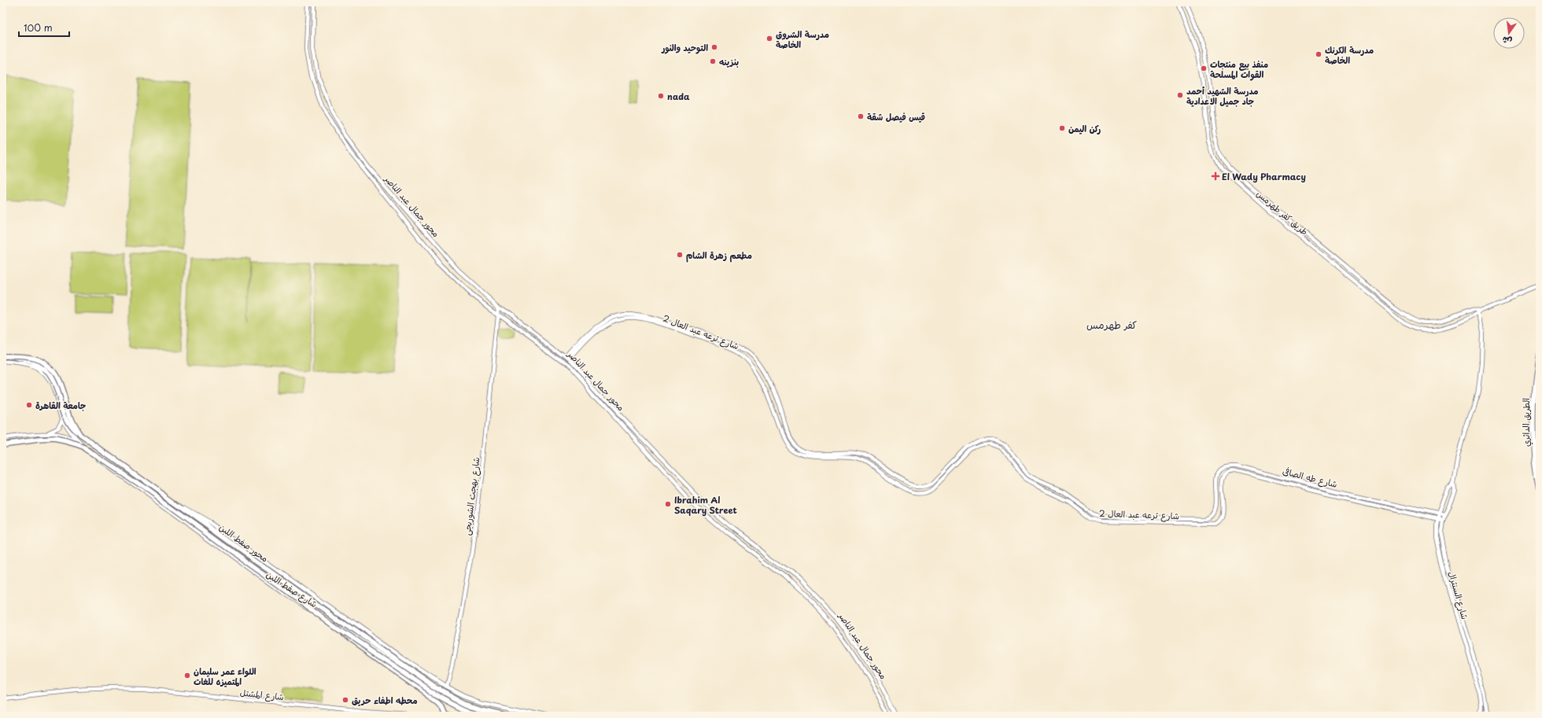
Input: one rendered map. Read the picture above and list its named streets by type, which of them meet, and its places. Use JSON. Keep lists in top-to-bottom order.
{
  "streets": {
    "highway": ["الطريق الدائري"],
    "main road": ["محور صفط اللبن"],
    "street": [
      "محور جمال عبد الناصر",
      "طريق كفر طهرمس",
      "شارع ترعه عبد العال 2",
      "شارع طه الصافى",
      "شارع بهجت الشوربجى",
      "شارع صفط اللبن",
      "شارع السنترال",
      "شارع المشتل"
    ]
  },
  "crossings": [
    ["محور جمال عبد الناصر", "شارع ترعه عبد العال 2"],
    ["محور جمال عبد الناصر", "شارع بهجت الشوربجى"],
    ["طريق كفر طهرمس", "شارع السنترال"],
    ["شارع ترعه عبد العال 2", "شارع طه الصافى"],
    ["شارع طه الصافى", "شارع السنترال"]
  ],
  "districts": ["كفر طهرمس"],
  "places": {
    "other": [
      "مدرسة الشروق الخاصة",
      "التوحيد والنور",
      "مدرسة الكرنك الخاصة",
      "بنزينه",
      "منفذ بيع منتجات القوات المسلحة",
      "مدرسة الشهيد أحمد جاد جميل الاعدادية",
      "nada",
      "قيس فيصل شقة",
      "ركن اليمن",
      "مطعم زهرة الشام",
      "جامعة القاهرة",
      "Ibrahim Al Saqary Street",
      "اللواء عمر سليمان المتميزه للغات",
      "محطه اطفاء حريق"
    ],
    "health": ["El Wady Pharmacy"]
  },
  "scale_bar": "100 m",
  "north": "bottom"
}
